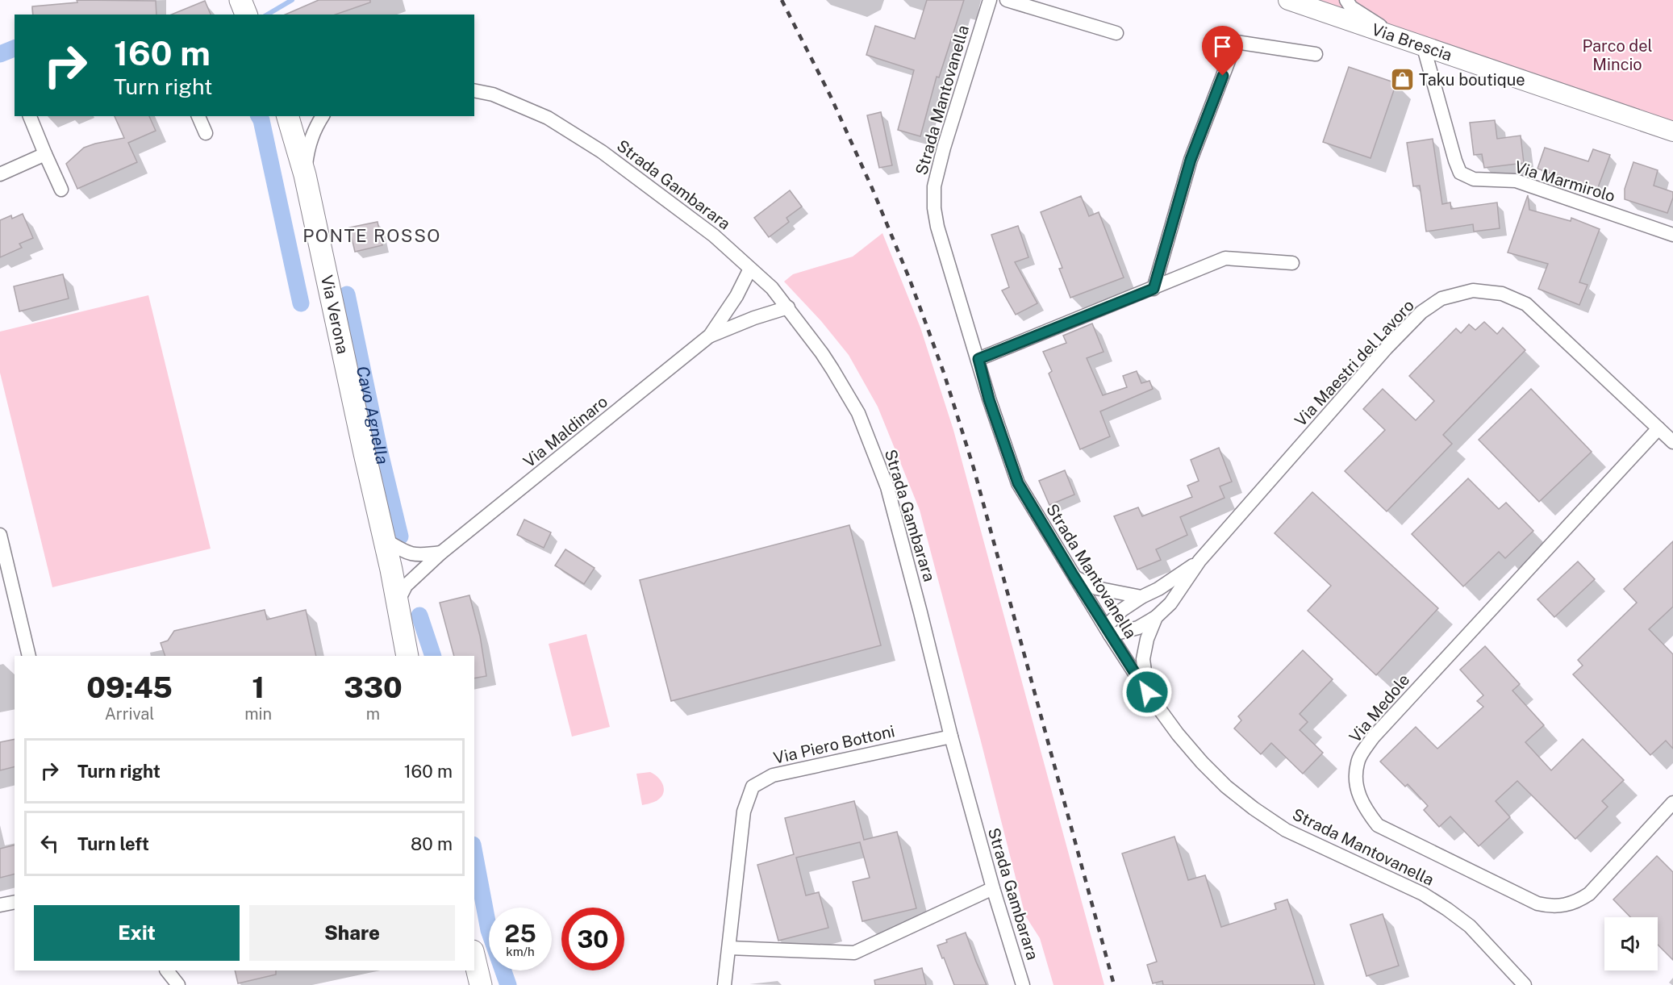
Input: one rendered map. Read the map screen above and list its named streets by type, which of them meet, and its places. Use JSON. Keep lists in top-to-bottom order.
{
  "streets": {
    "main road": ["Via Brescia", "Via Verona"],
    "street": [
      "Strada Mantovanella",
      "Via Marmirolo",
      "Strada Gambarara",
      "Via Maestri del Lavoro",
      "Via Maldinaro",
      "Via Medole",
      "Via Piero Bottoni"
    ]
  },
  "crossings": [
    ["Via Brescia", "Via Marmirolo"],
    ["Strada Gambarara", "Via Maldinaro"],
    ["Strada Gambarara", "Via Piero Bottoni"],
    ["Via Verona", "Via Maldinaro"],
    ["Via Maestri del Lavoro", "Via Medole"]
  ],
  "districts": ["PONTE ROSSO"],
  "water": ["Cavo Agnella"],
  "parks": ["Parco del Mincio"],
  "places": {
    "shop": ["Taku boutique"]
  },
  "page": {
    "turn": ["160 m", "Turn right"],
    "eta": [
      "09:45",
      "Arrival",
      "1",
      "min",
      "330",
      "m"
    ],
    "list": [
      {
        "name": "Turn right",
        "value": "160 m"
      },
      {
        "name": "Turn left",
        "value": "80 m"
      }
    ],
    "buttons": ["Exit", "Share"],
    "speed": "25 km/h",
    "limit": "30"
  }
}
